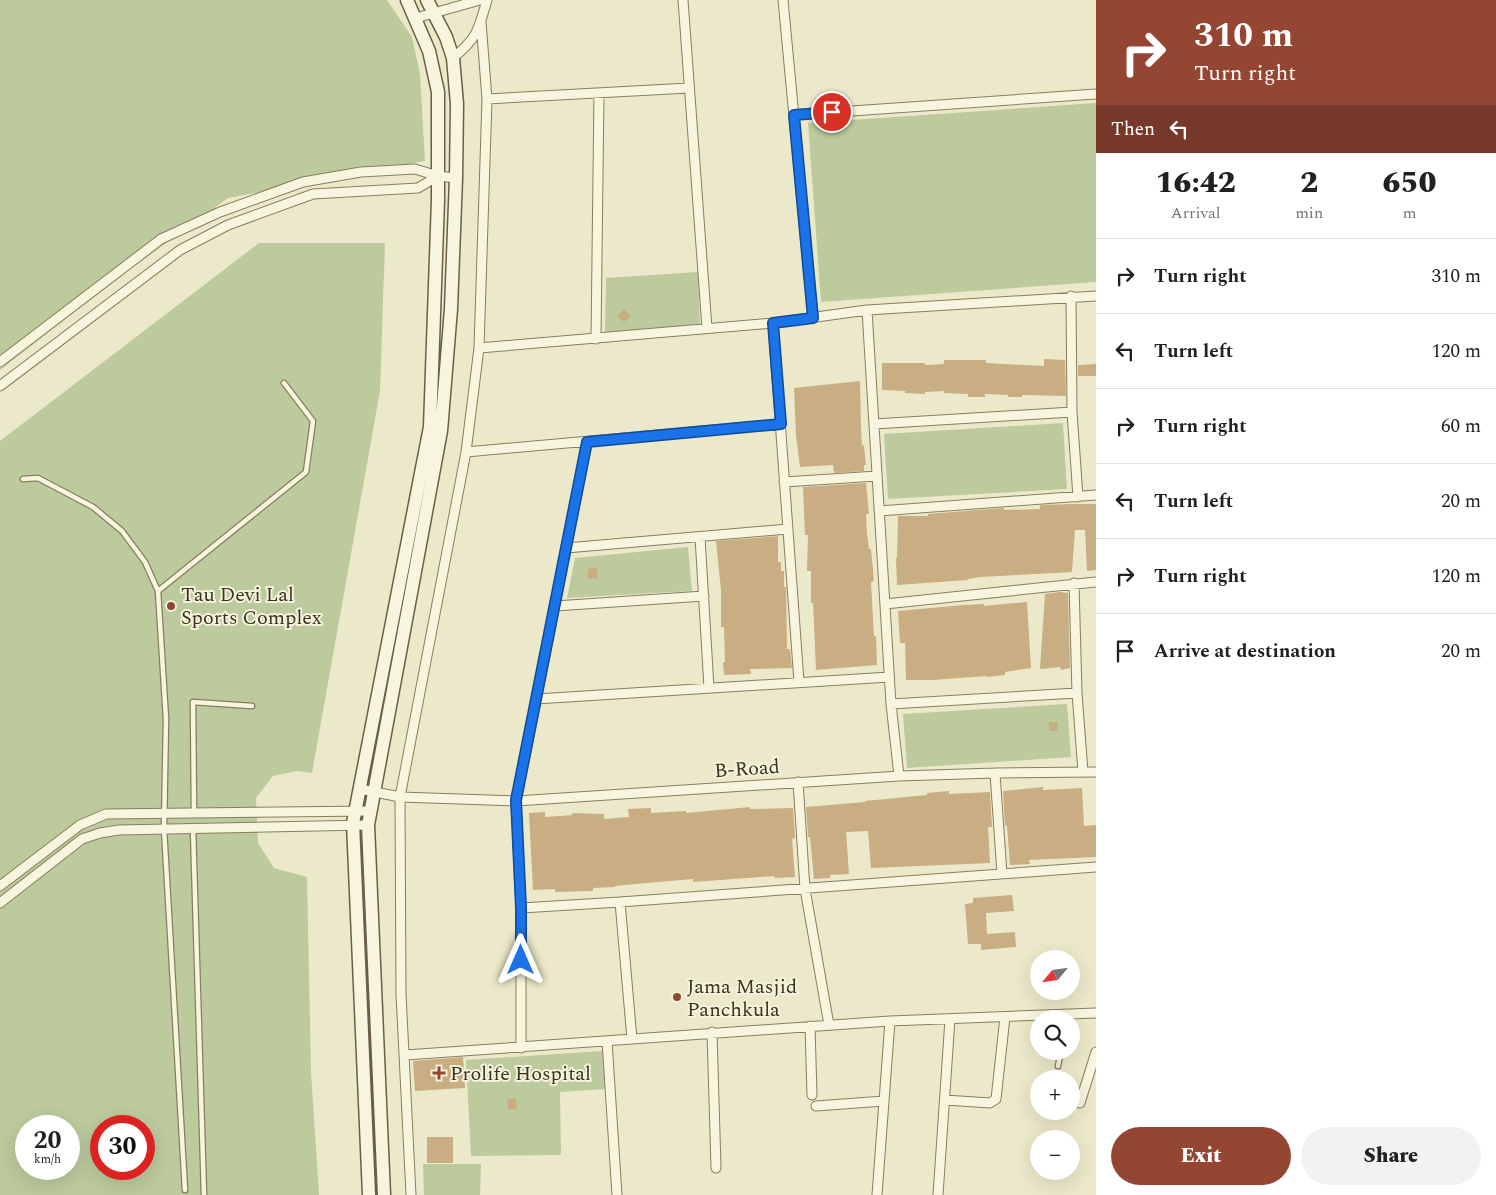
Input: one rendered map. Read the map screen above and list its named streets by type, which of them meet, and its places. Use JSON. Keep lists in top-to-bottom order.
{
  "streets": {
    "street": ["B-Road"]
  },
  "places": {
    "other": ["Tau Devi Lal Sports Complex", "Jama Masjid Panchkula"],
    "health": ["Prolife Hospital"]
  },
  "north": "bottom left",
  "page": {
    "turn": ["310 m", "Turn right"],
    "then": "Then",
    "eta": [
      "16:42",
      "Arrival",
      "2",
      "min",
      "650",
      "m"
    ],
    "list": [
      {
        "name": "Turn right",
        "value": "310 m"
      },
      {
        "name": "Turn left",
        "value": "120 m"
      },
      {
        "name": "Turn right",
        "value": "60 m"
      },
      {
        "name": "Turn left",
        "value": "20 m"
      },
      {
        "name": "Turn right",
        "value": "120 m"
      },
      {
        "name": "Arrive at destination",
        "value": "20 m"
      }
    ],
    "map_buttons": ["+", "−"],
    "speed": "20 km/h",
    "limit": "30",
    "buttons": ["Exit", "Share"]
  }
}
